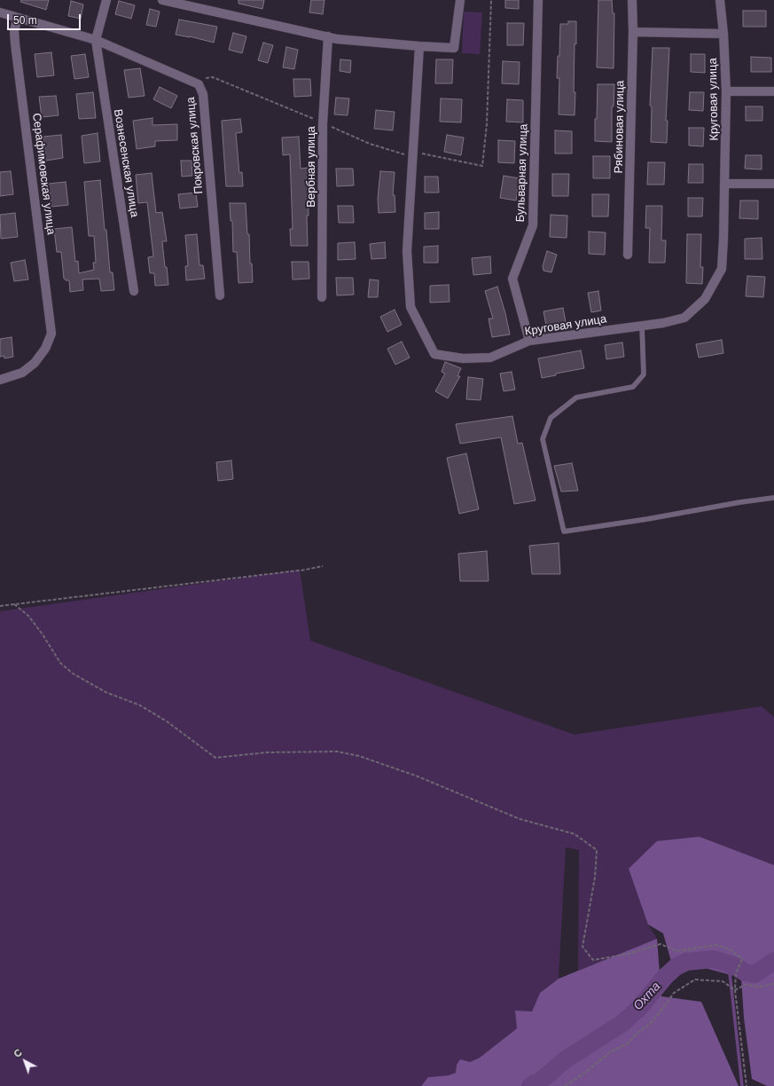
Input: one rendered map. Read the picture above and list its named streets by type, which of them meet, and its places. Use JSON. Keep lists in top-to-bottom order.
{
  "streets": {
    "street": [
      "Круговая улица",
      "Рябиновая улица",
      "Покровская улица",
      "Вознесенская улица",
      "Вербная улица",
      "Бульварная улица",
      "Серафимовская улица"
    ]
  },
  "crossings": [
    ["Круговая улица", "Бульварная улица"],
    ["Покровская улица", "Вознесенская улица"],
    ["Покровская улица", "Серафимовская улица"]
  ],
  "water": ["Охта"],
  "scale_bar": "50 m",
  "north": "top left"
}
